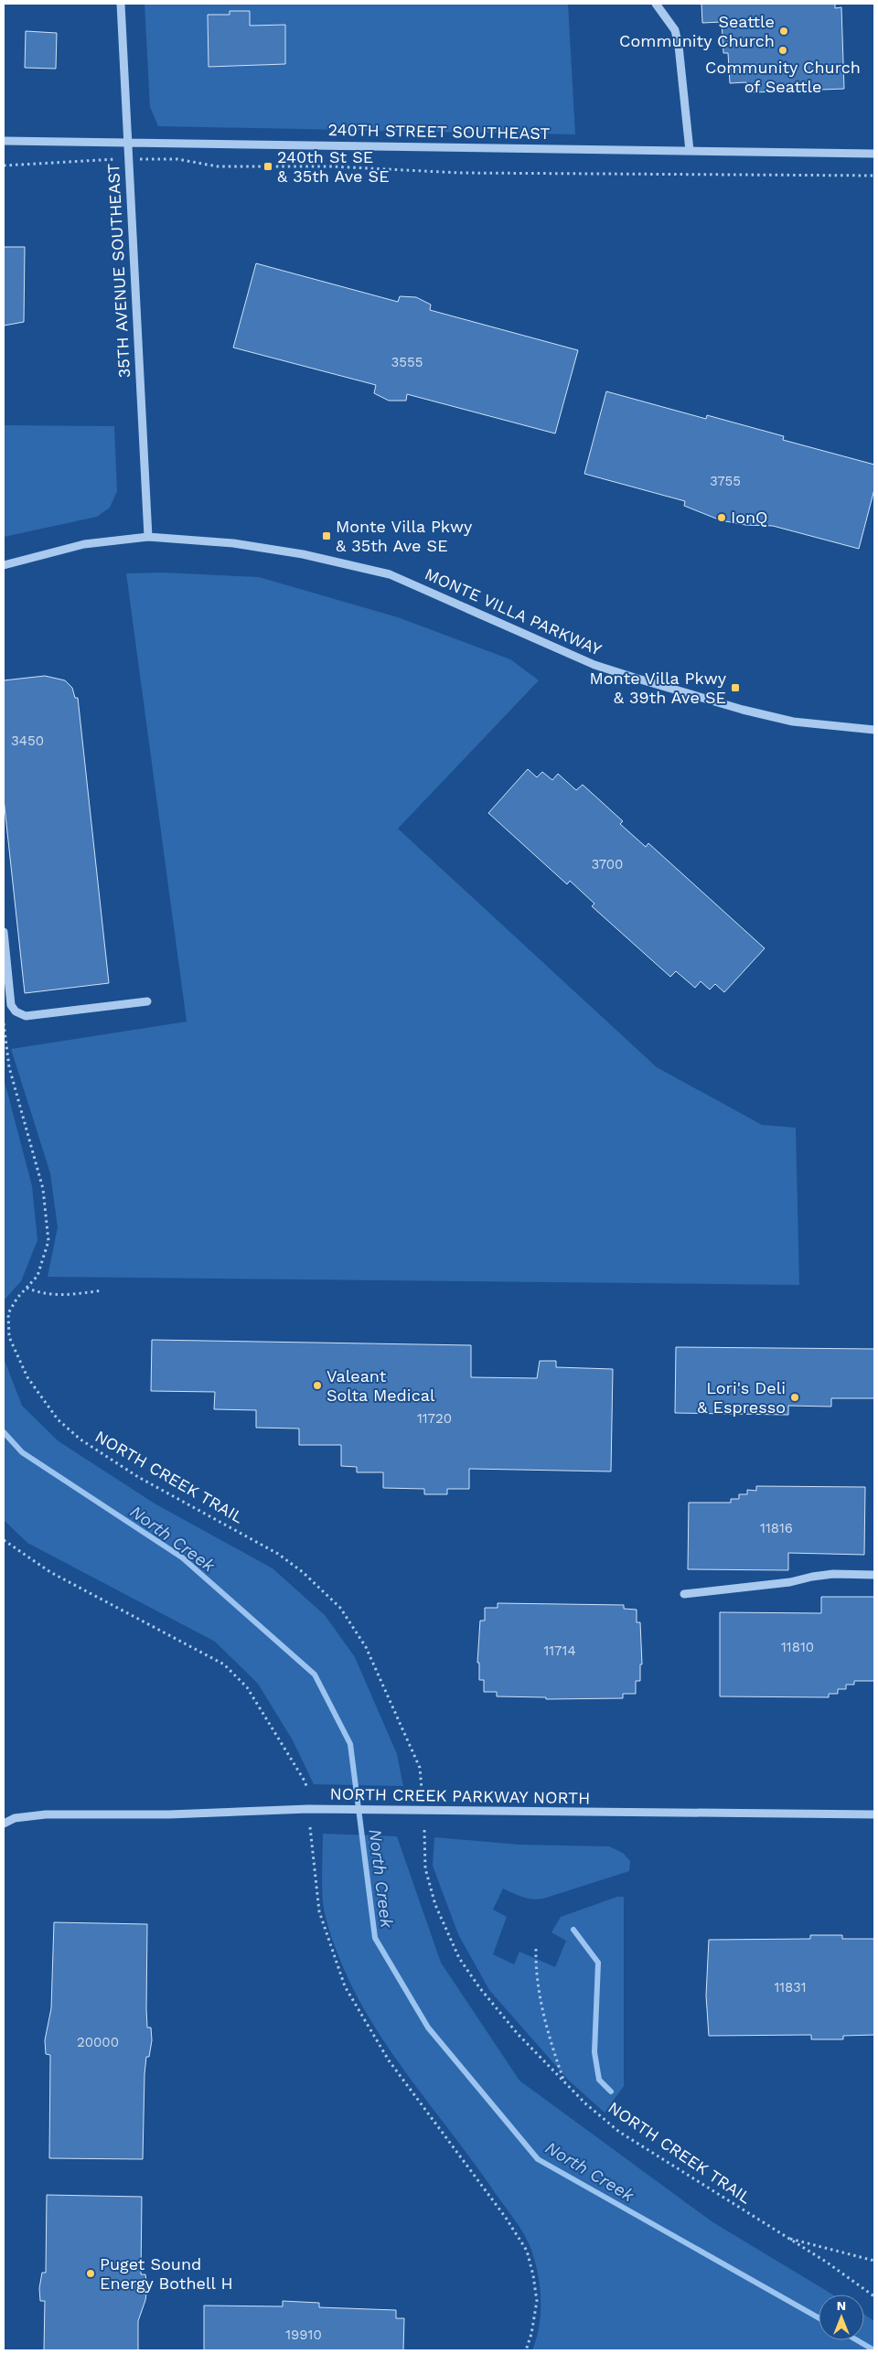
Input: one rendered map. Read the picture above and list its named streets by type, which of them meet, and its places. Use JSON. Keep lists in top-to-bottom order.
{
  "streets": {
    "street": [
      "240TH STREET SOUTHEAST",
      "35TH AVENUE SOUTHEAST",
      "MONTE VILLA PARKWAY",
      "NORTH CREEK PARKWAY NORTH"
    ],
    "path": ["NORTH CREEK TRAIL"]
  },
  "crossings": [
    ["240TH STREET SOUTHEAST", "35TH AVENUE SOUTHEAST"],
    ["35TH AVENUE SOUTHEAST", "MONTE VILLA PARKWAY"]
  ],
  "water": ["North Creek"],
  "places": {
    "other": [
      "Seattle Community Church",
      "Community Church of Seattle",
      "IonQ",
      "Valeant Solta Medical",
      "Lori's Deli & Espresso",
      "Puget Sound Energy Bothell H"
    ],
    "transit": ["240th St SE & 35th Ave SE", "Monte Villa Pkwy & 35th Ave SE", "Monte Villa Pkwy & 39th Ave SE"]
  },
  "house_numbers": [
    "3555",
    "3755",
    "3450",
    "3700",
    "11720",
    "11816",
    "11810",
    "11714",
    "11831",
    "20000",
    "19910"
  ],
  "north": "top"
}
